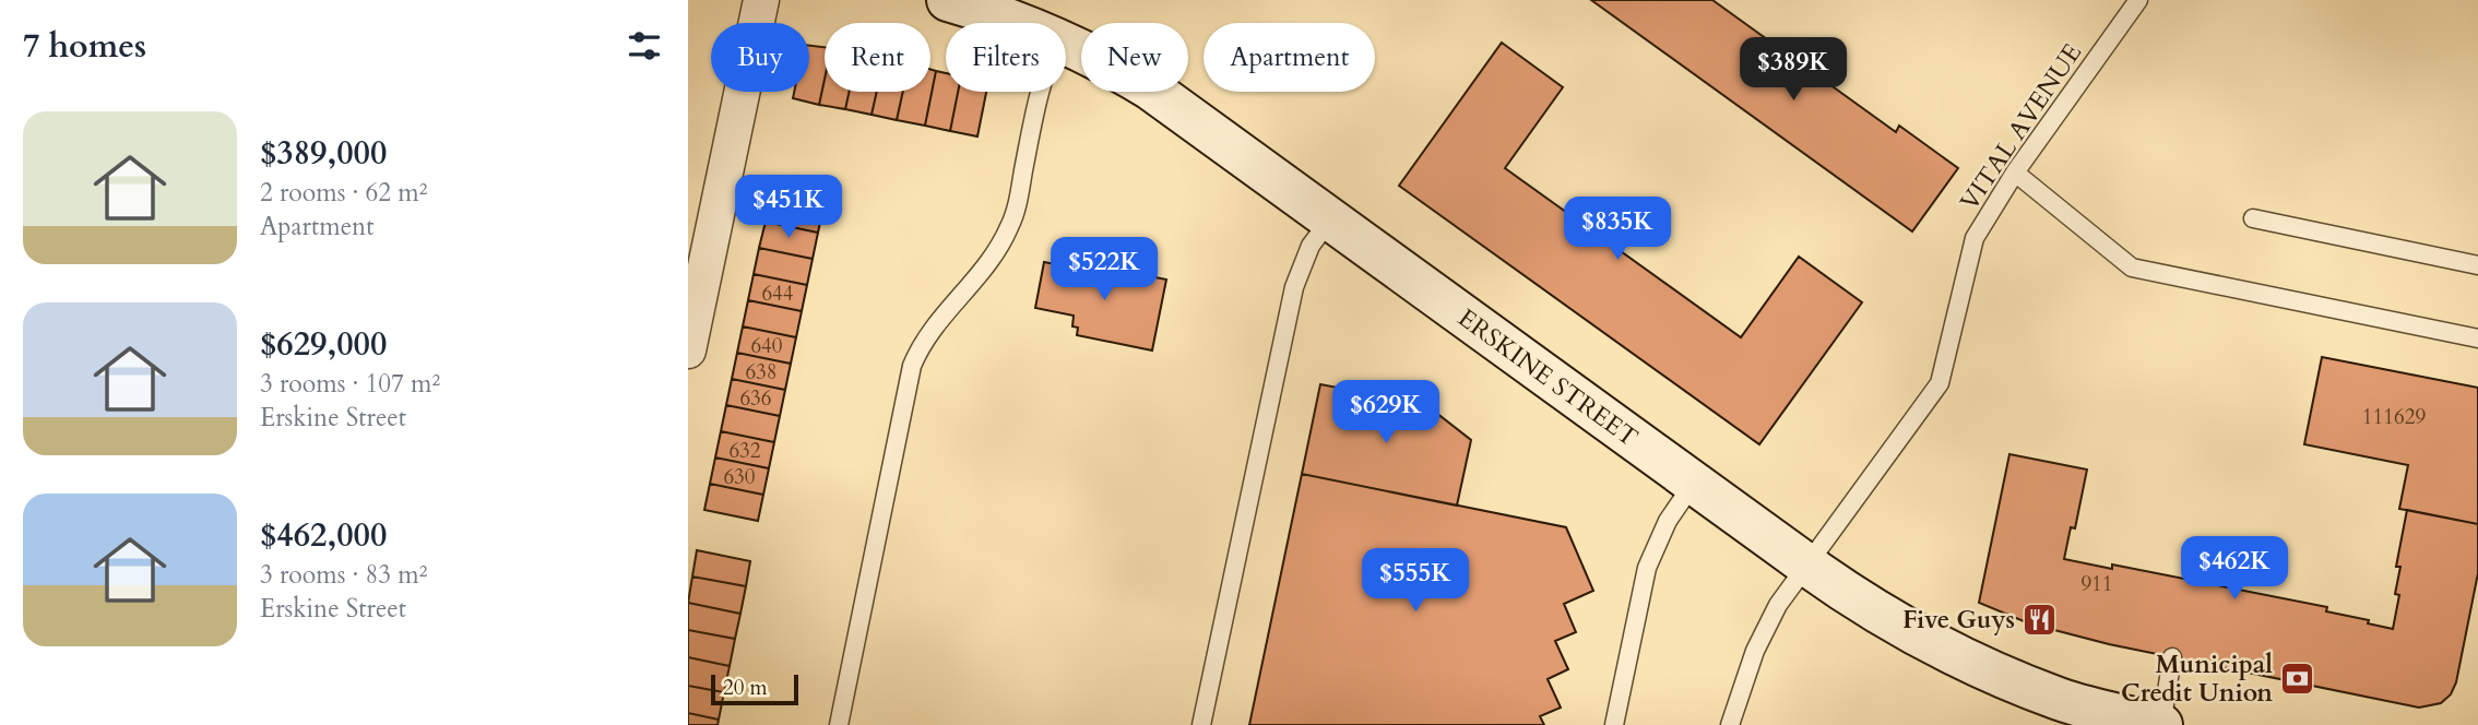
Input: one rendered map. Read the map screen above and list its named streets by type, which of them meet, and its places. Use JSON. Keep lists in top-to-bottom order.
{
  "streets": {
    "street": ["ERSKINE STREET"],
    "lane": ["VITAL AVENUE"]
  },
  "crossings": [
    ["VITAL AVENUE", "ERSKINE STREET"]
  ],
  "places": {
    "restaurant": ["Five Guys"],
    "bank": ["Municipal Credit Union"]
  },
  "house_numbers": [
    "644",
    "640",
    "638",
    "636",
    "111629",
    "632",
    "630",
    "911"
  ],
  "scale_bar": "20 m",
  "page": {
    "heading": "7 homes",
    "chip": [
      "Buy",
      "Rent",
      "Filters",
      "New",
      "Apartment"
    ],
    "price": [
      "$389K",
      "$451K",
      "$835K",
      "$522K",
      "$629K",
      "$462K",
      "$555K"
    ],
    "list": [
      {
        "name": "$389,000",
        "note": "2 rooms · 62 m² · Apartment"
      },
      {
        "name": "$629,000",
        "note": "3 rooms · 107 m² · Erskine Street"
      },
      {
        "name": "$462,000",
        "note": "3 rooms · 83 m² · Erskine Street"
      }
    ],
    "scale": "20 m"
  }
}
